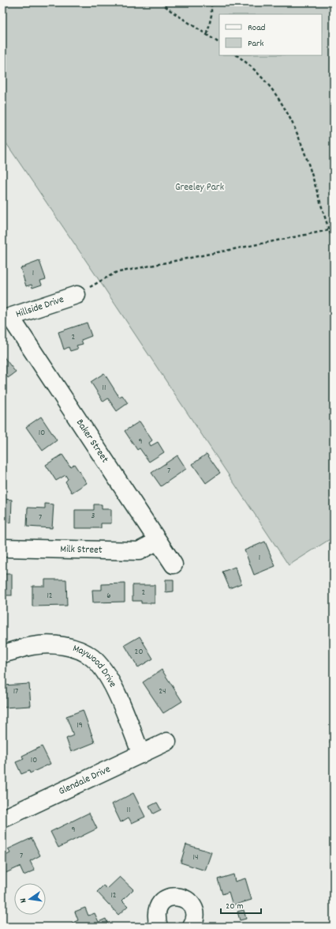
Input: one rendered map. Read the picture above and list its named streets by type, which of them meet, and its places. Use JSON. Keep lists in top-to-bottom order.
{
  "streets": {
    "street": [
      "Hillside Drive",
      "Baker Street",
      "Milk Street",
      "Maywood Drive",
      "Glendale Drive"
    ]
  },
  "crossings": [
    ["Hillside Drive", "Baker Street"],
    ["Baker Street", "Milk Street"],
    ["Maywood Drive", "Glendale Drive"]
  ],
  "parks": ["Greeley Park"],
  "house_numbers": [
    "1",
    "2",
    "11",
    "10",
    "9",
    "7",
    "3",
    "7",
    "1",
    "2",
    "12",
    "6",
    "20",
    "17",
    "24",
    "19",
    "10",
    "11",
    "9",
    "7",
    "14",
    "12"
  ],
  "legend": ["Road", "Park"],
  "scale_bar": "20 m",
  "north": "left"
}
